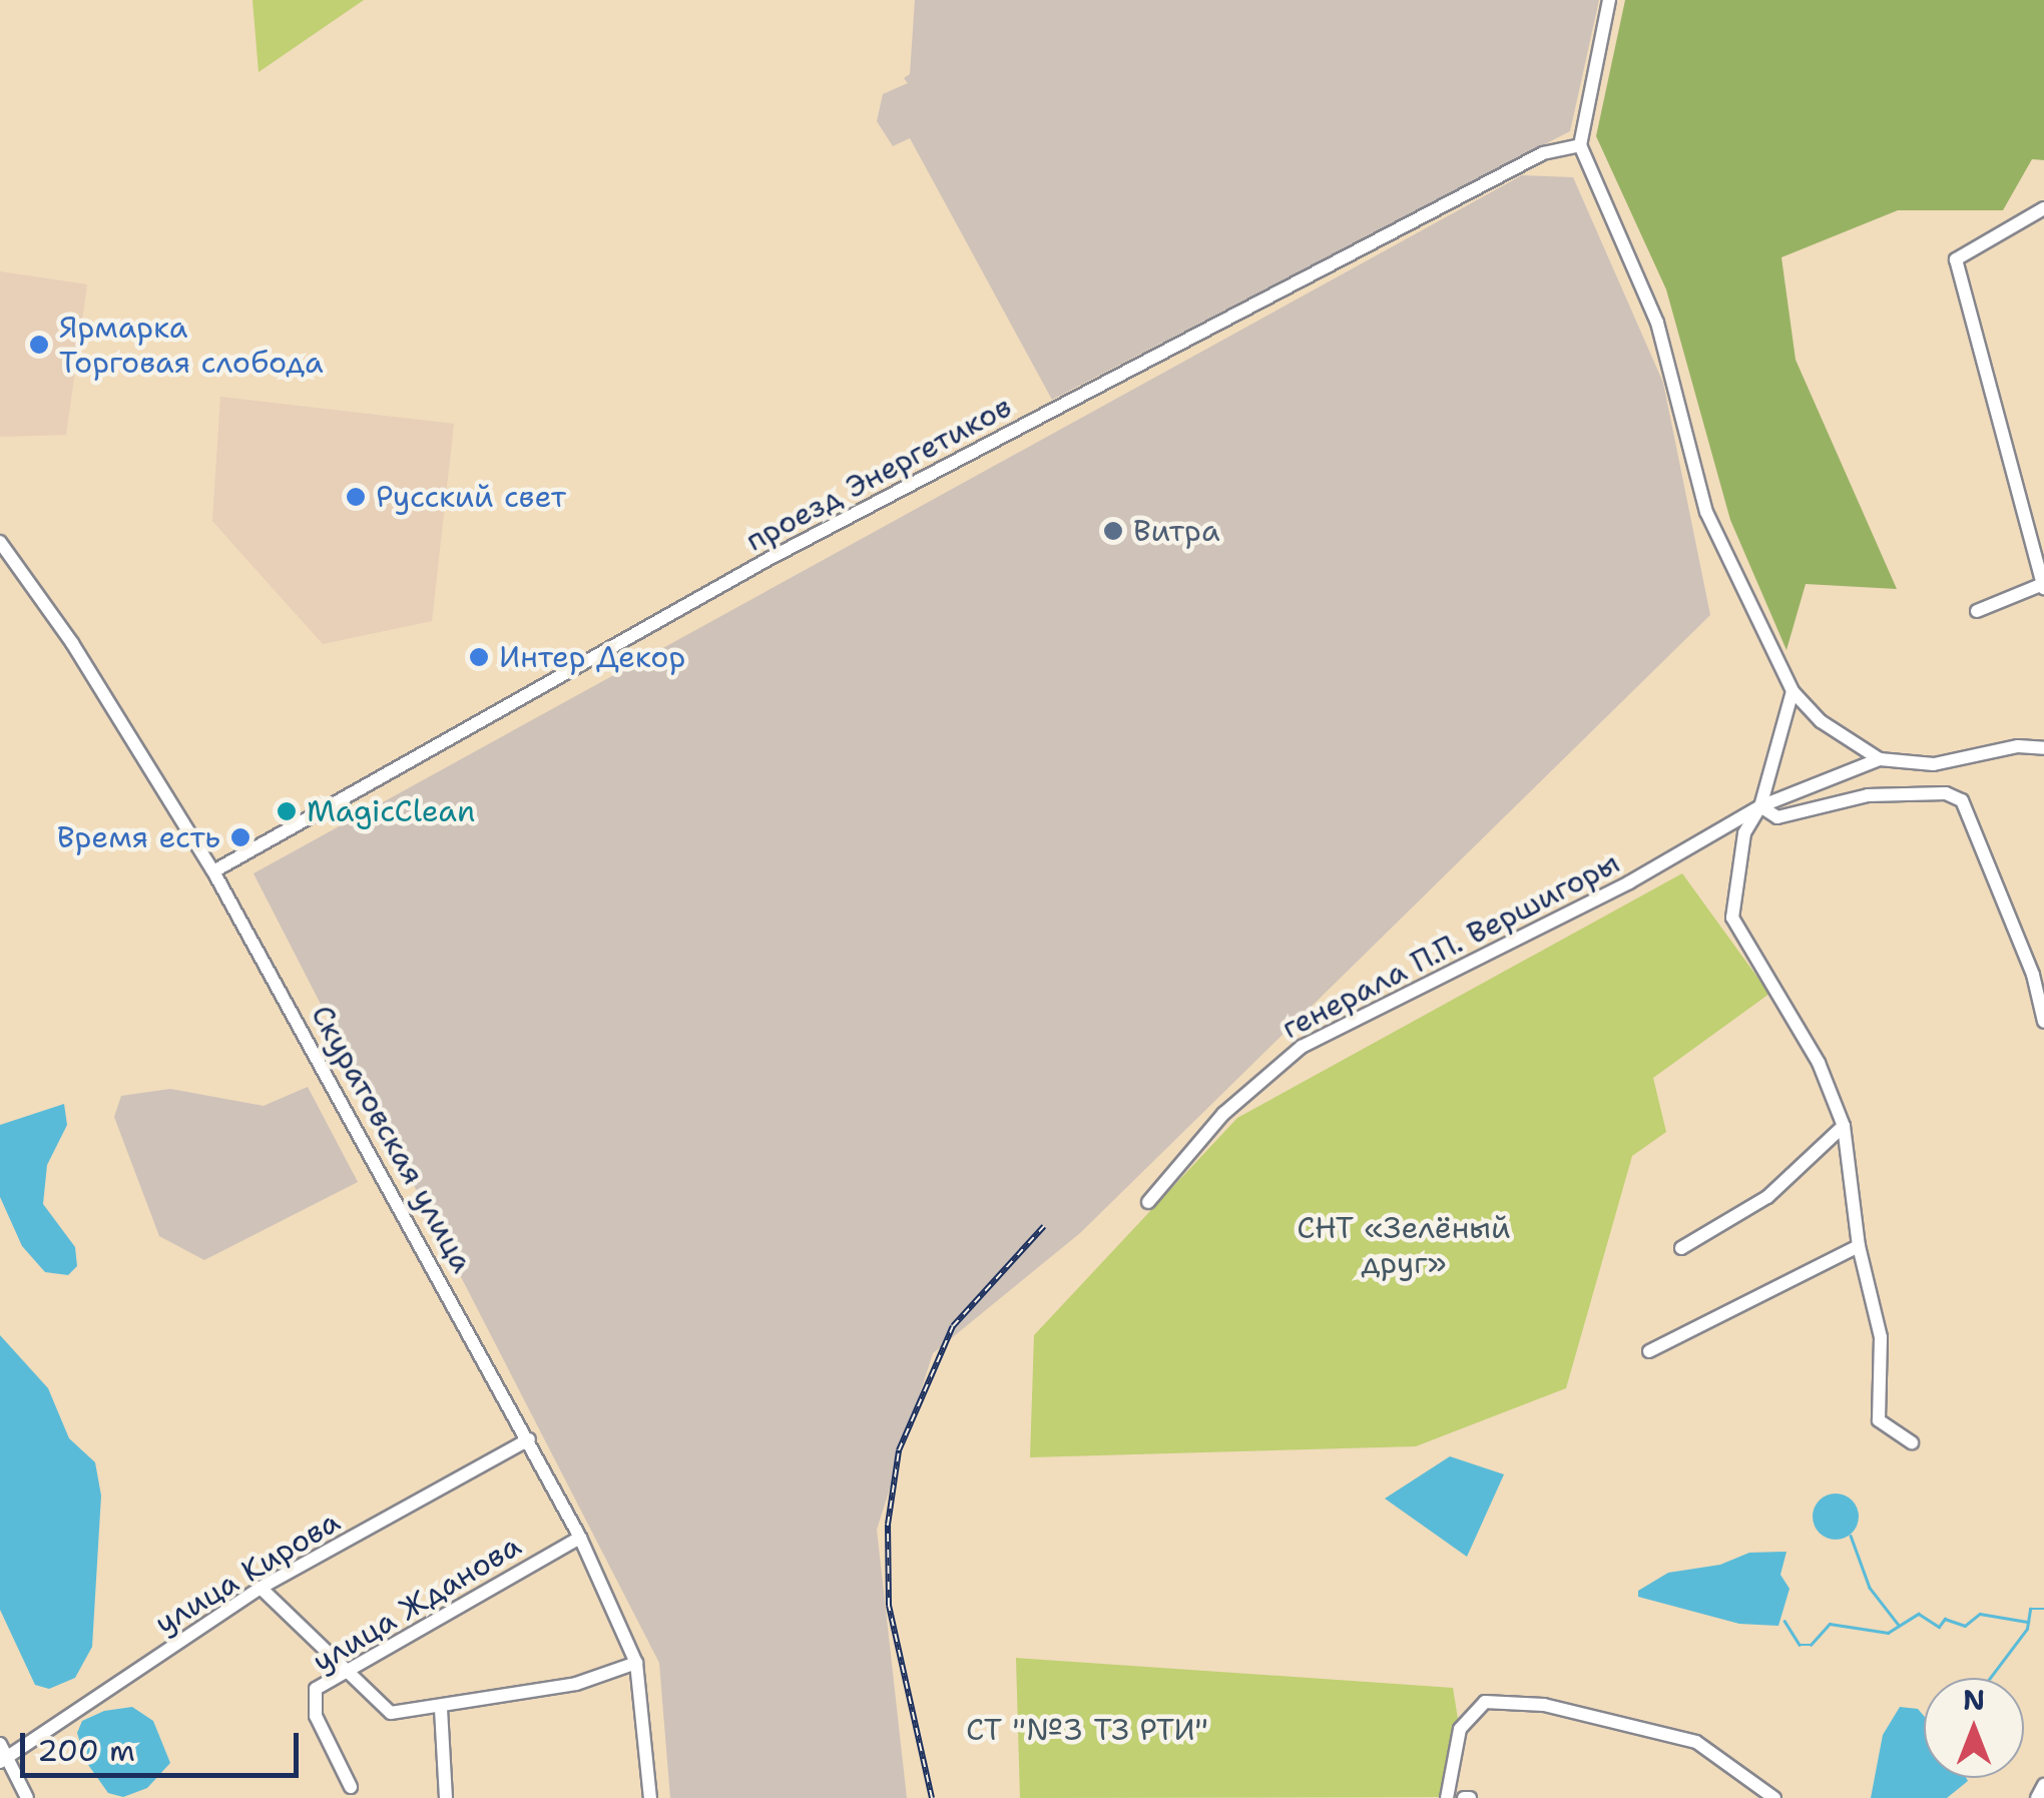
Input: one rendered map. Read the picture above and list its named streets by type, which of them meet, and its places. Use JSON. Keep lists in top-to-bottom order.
{
  "streets": {
    "street": [
      "проезд Энергетиков",
      "генерала П.П. Вершигоры",
      "Скуратовская улица",
      "улица Кирова",
      "улица Жданова"
    ]
  },
  "crossings": [
    ["проезд Энергетиков", "Скуратовская улица"],
    ["Скуратовская улица", "улица Кирова"],
    ["Скуратовская улица", "улица Жданова"]
  ],
  "parks": ["СНТ «Зелёный друг»", "СТ \"№3 ТЗ РТИ\""],
  "places": [
    "Ярмарка Торговая слобода",
    "Русский свет",
    "Витра",
    "Интер Декор",
    "MagicClean",
    "Время есть"
  ],
  "scale_bar": "200 m",
  "north": "top"
}
